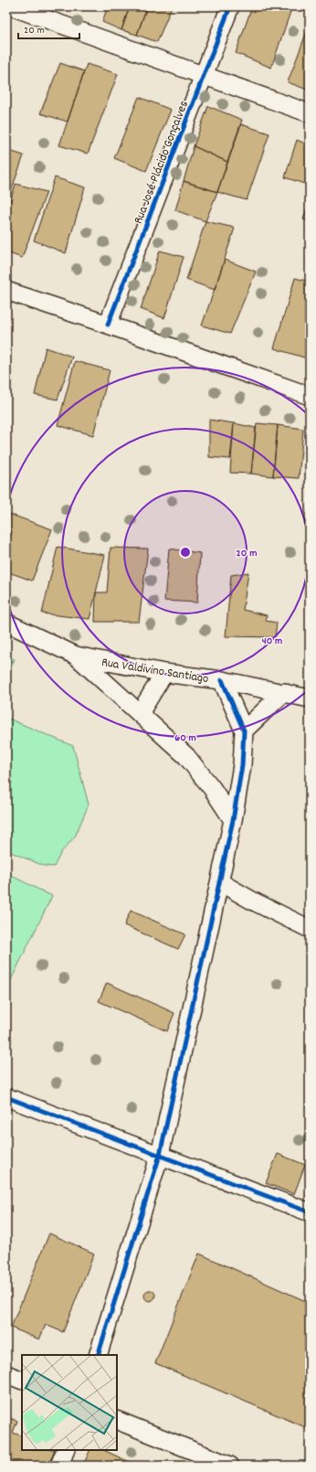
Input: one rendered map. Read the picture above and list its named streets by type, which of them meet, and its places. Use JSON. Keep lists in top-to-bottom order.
{
  "streets": {
    "street": ["Rua José Plácido Gonçalves", "Rua Valdivino Santiago"]
  },
  "scale_bar": "20 m",
  "rings": ["20 m", "40 m", "60 m"]
}
